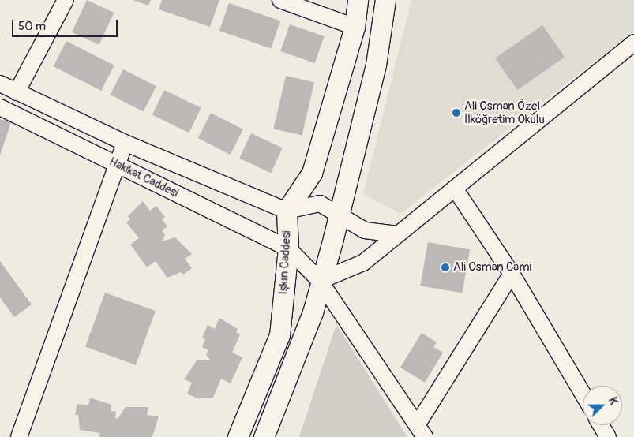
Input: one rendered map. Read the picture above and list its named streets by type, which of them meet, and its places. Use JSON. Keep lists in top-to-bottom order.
{
  "streets": {
    "street": ["Hakikat Caddesi", "Işkın Caddesi"]
  },
  "crossings": [
    ["Hakikat Caddesi", "Işkın Caddesi"]
  ],
  "places": ["Ali Osman Özel İlköğretim Okulu", "Ali Osman Cami"],
  "scale_bar": "50 m",
  "north": "top right"
}
